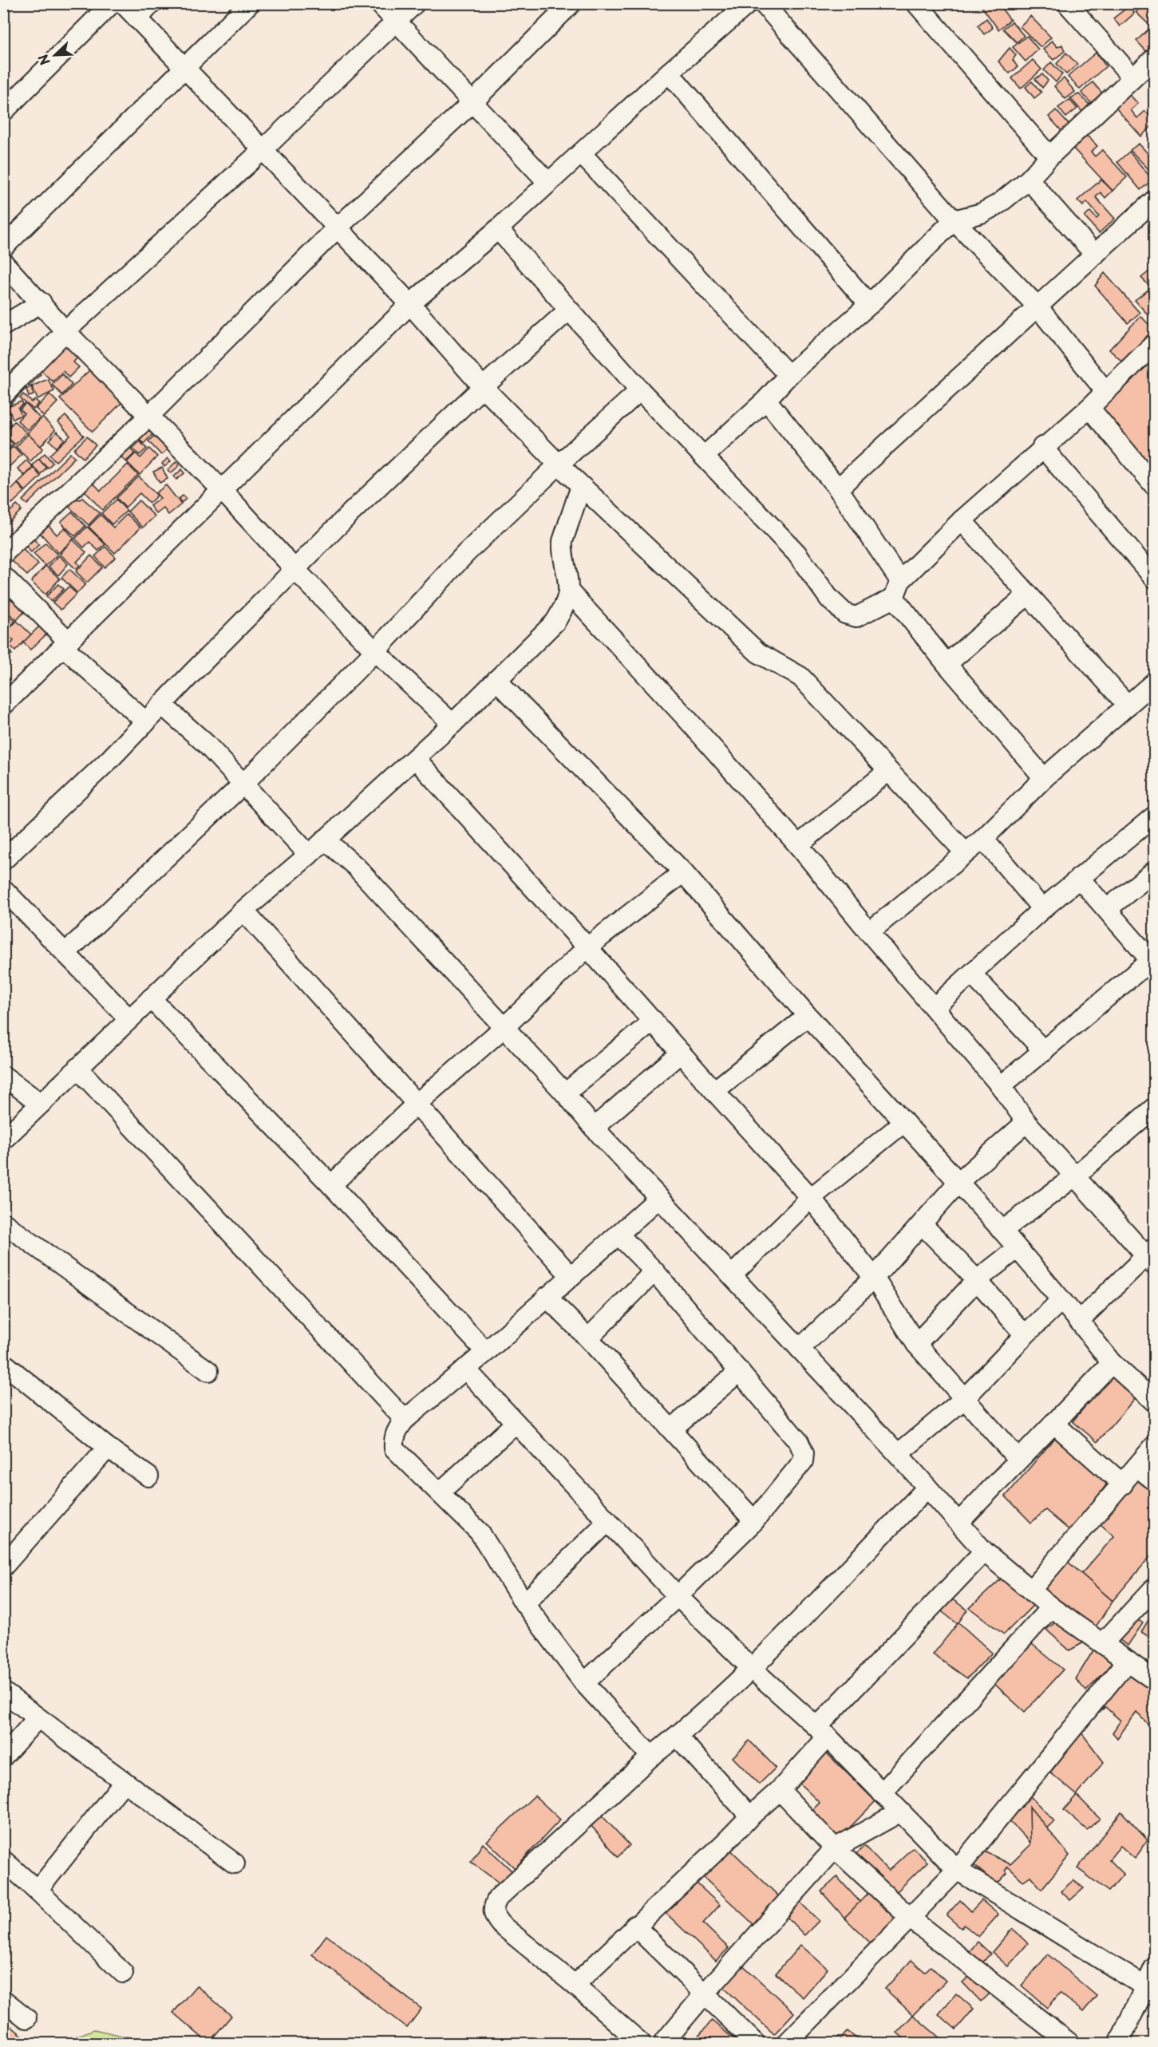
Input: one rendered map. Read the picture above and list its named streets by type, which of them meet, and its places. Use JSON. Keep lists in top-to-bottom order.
{
  "north": "bottom left"
}
